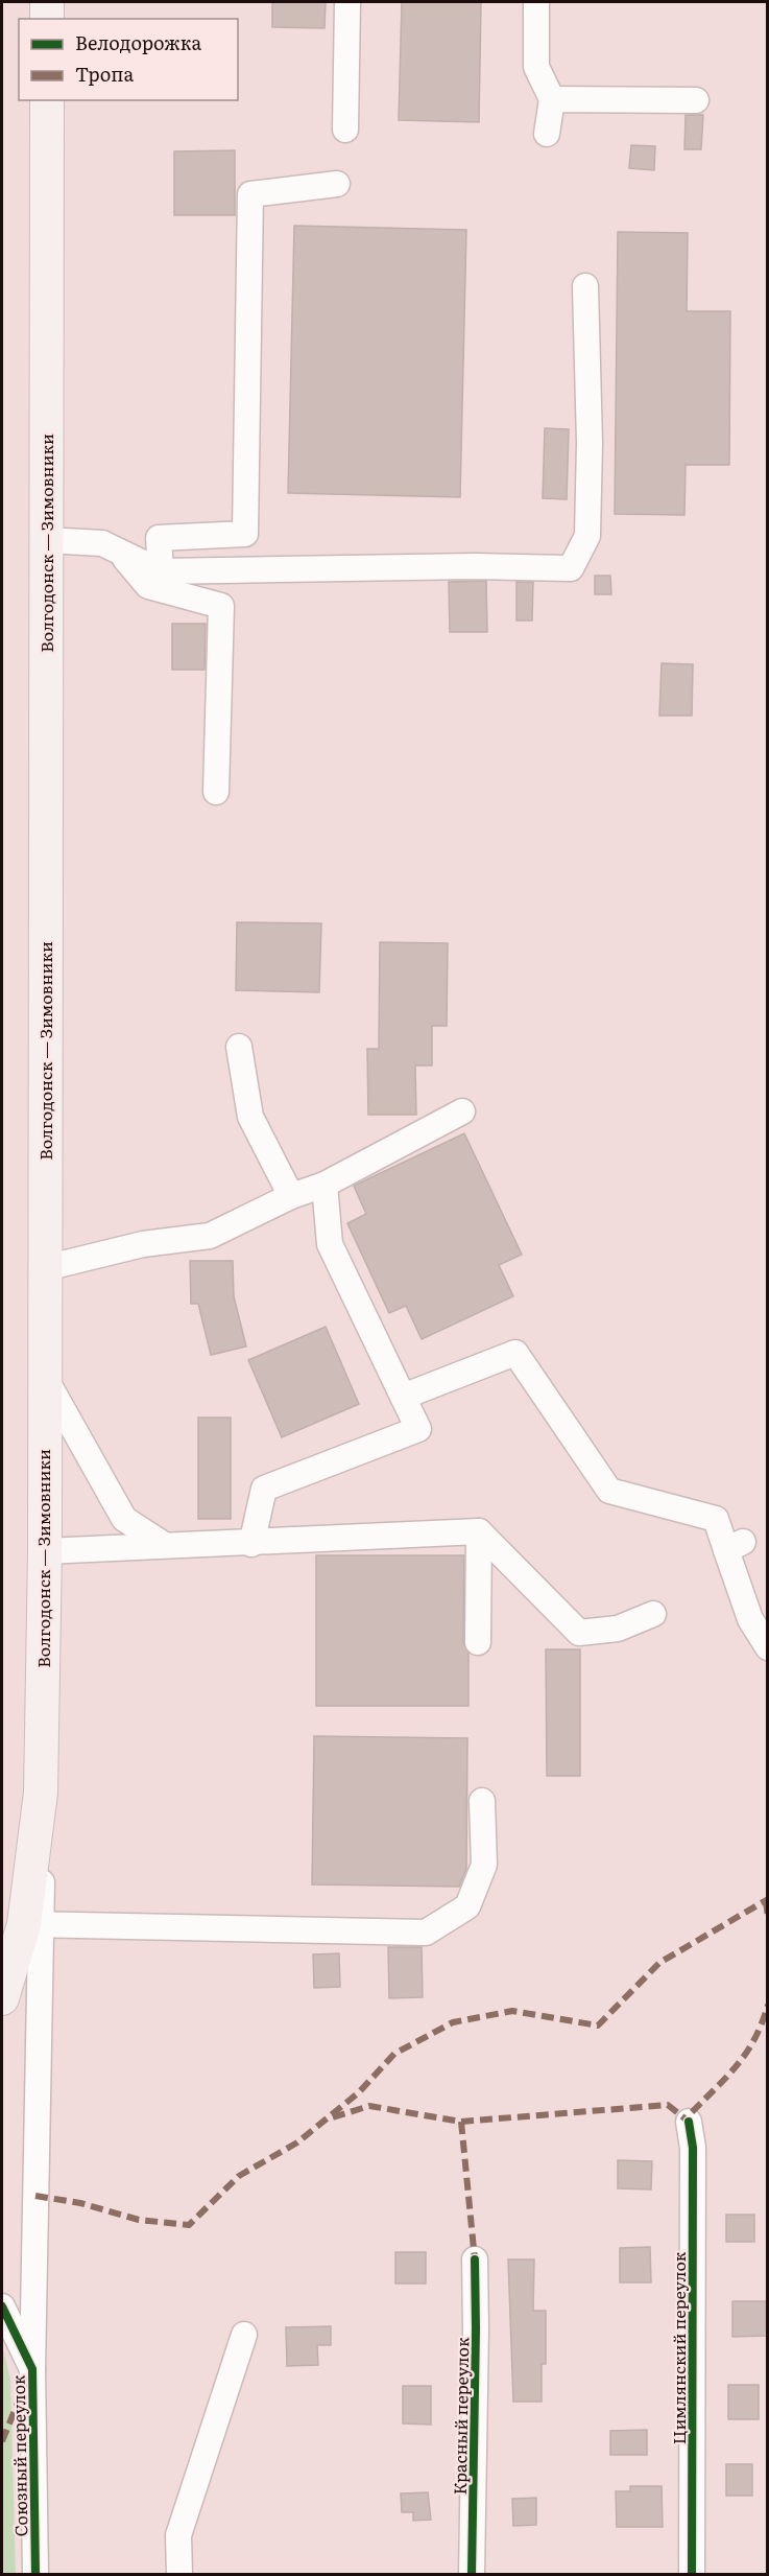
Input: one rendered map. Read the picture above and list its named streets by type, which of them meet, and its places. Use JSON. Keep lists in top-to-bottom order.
{
  "streets": {
    "main road": ["Волгодонск — Зимовники"],
    "street": ["Цимлянский переулок", "Красный переулок", "Союзный переулок"]
  },
  "legend": ["Велодорожка", "Тропа"]
}
